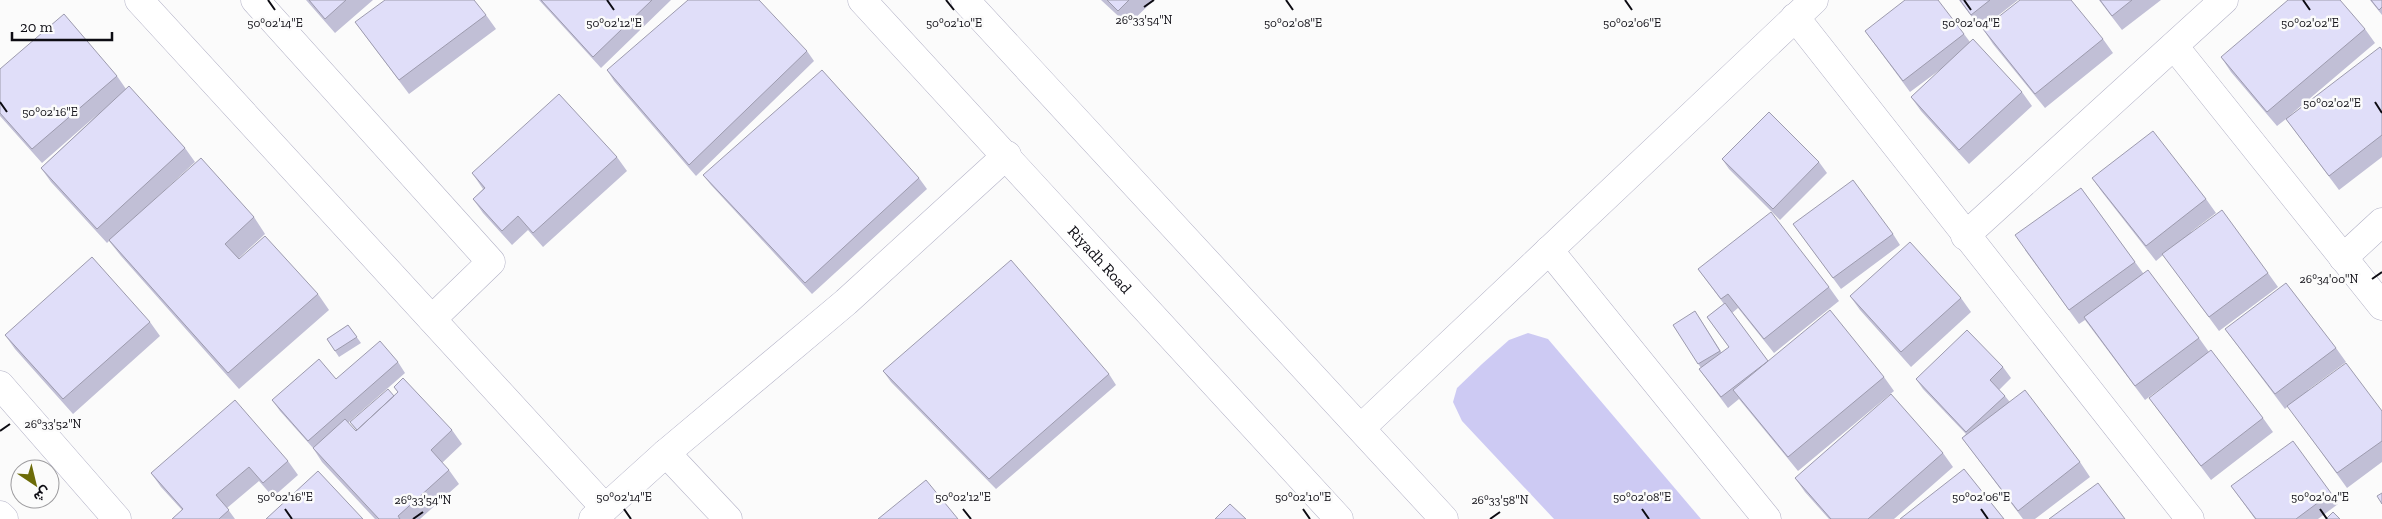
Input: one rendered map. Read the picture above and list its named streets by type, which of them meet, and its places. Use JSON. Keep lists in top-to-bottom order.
{
  "streets": {
    "street": ["Riyadh Road"]
  },
  "scale_bar": "20 m",
  "north": "bottom right",
  "coordinates": [
    "26°33'54\"N",
    "50°02'14\"E",
    "50°02'12\"E",
    "50°02'10\"E",
    "50°02'06\"E",
    "50°02'04\"E",
    "50°02'02\"E",
    "50°02'08\"E",
    "50°02'16\"E",
    "26°34'00\"N",
    "26°33'52\"N",
    "26°33'58\"N"
  ]
}
